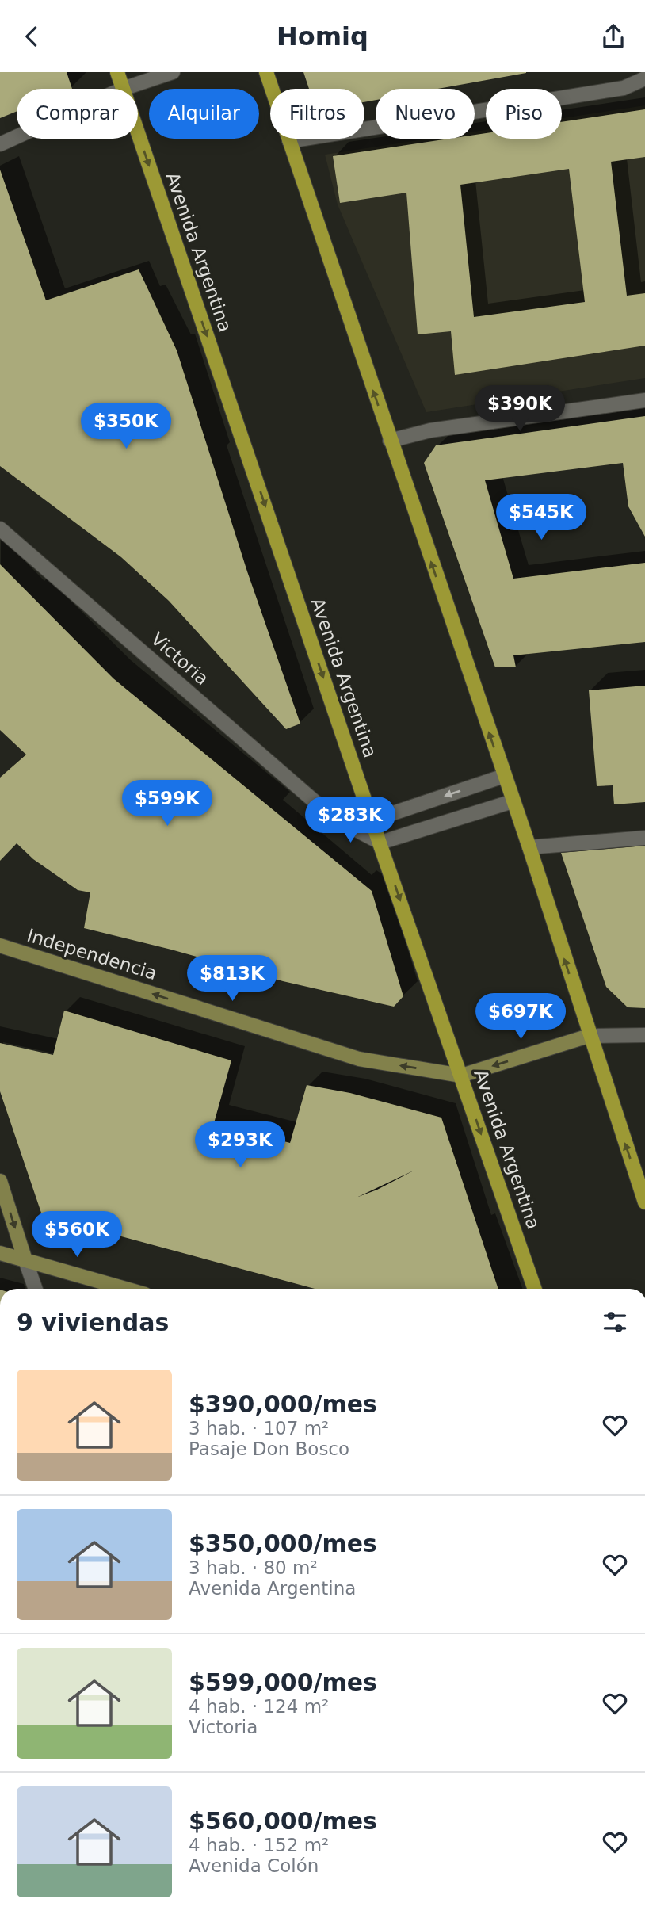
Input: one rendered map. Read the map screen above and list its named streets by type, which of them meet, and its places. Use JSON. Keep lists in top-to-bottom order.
{
  "streets": {
    "main road": ["Avenida Argentina", "Independencia"],
    "street": ["Victoria"]
  },
  "crossings": [
    ["Avenida Argentina", "Victoria"],
    ["Avenida Argentina", "Independencia"]
  ],
  "one_way": ["Avenida Argentina", "Independencia"],
  "page": {
    "header": "Homiq",
    "chip": [
      "Comprar",
      "Alquilar",
      "Filtros",
      "Nuevo",
      "Piso"
    ],
    "price": [
      "$390K",
      "$350K",
      "$545K",
      "$599K",
      "$283K",
      "$813K",
      "$697K",
      "$293K",
      "$560K"
    ],
    "heading": "9 viviendas",
    "list": [
      {
        "name": "$390,000/mes",
        "note": "3 hab. · 107 m² · Pasaje Don Bosco"
      },
      {
        "name": "$350,000/mes",
        "note": "3 hab. · 80 m² · Avenida Argentina"
      },
      {
        "name": "$599,000/mes",
        "note": "4 hab. · 124 m² · Victoria"
      },
      {
        "name": "$560,000/mes",
        "note": "4 hab. · 152 m² · Avenida Colón"
      }
    ]
  }
}
